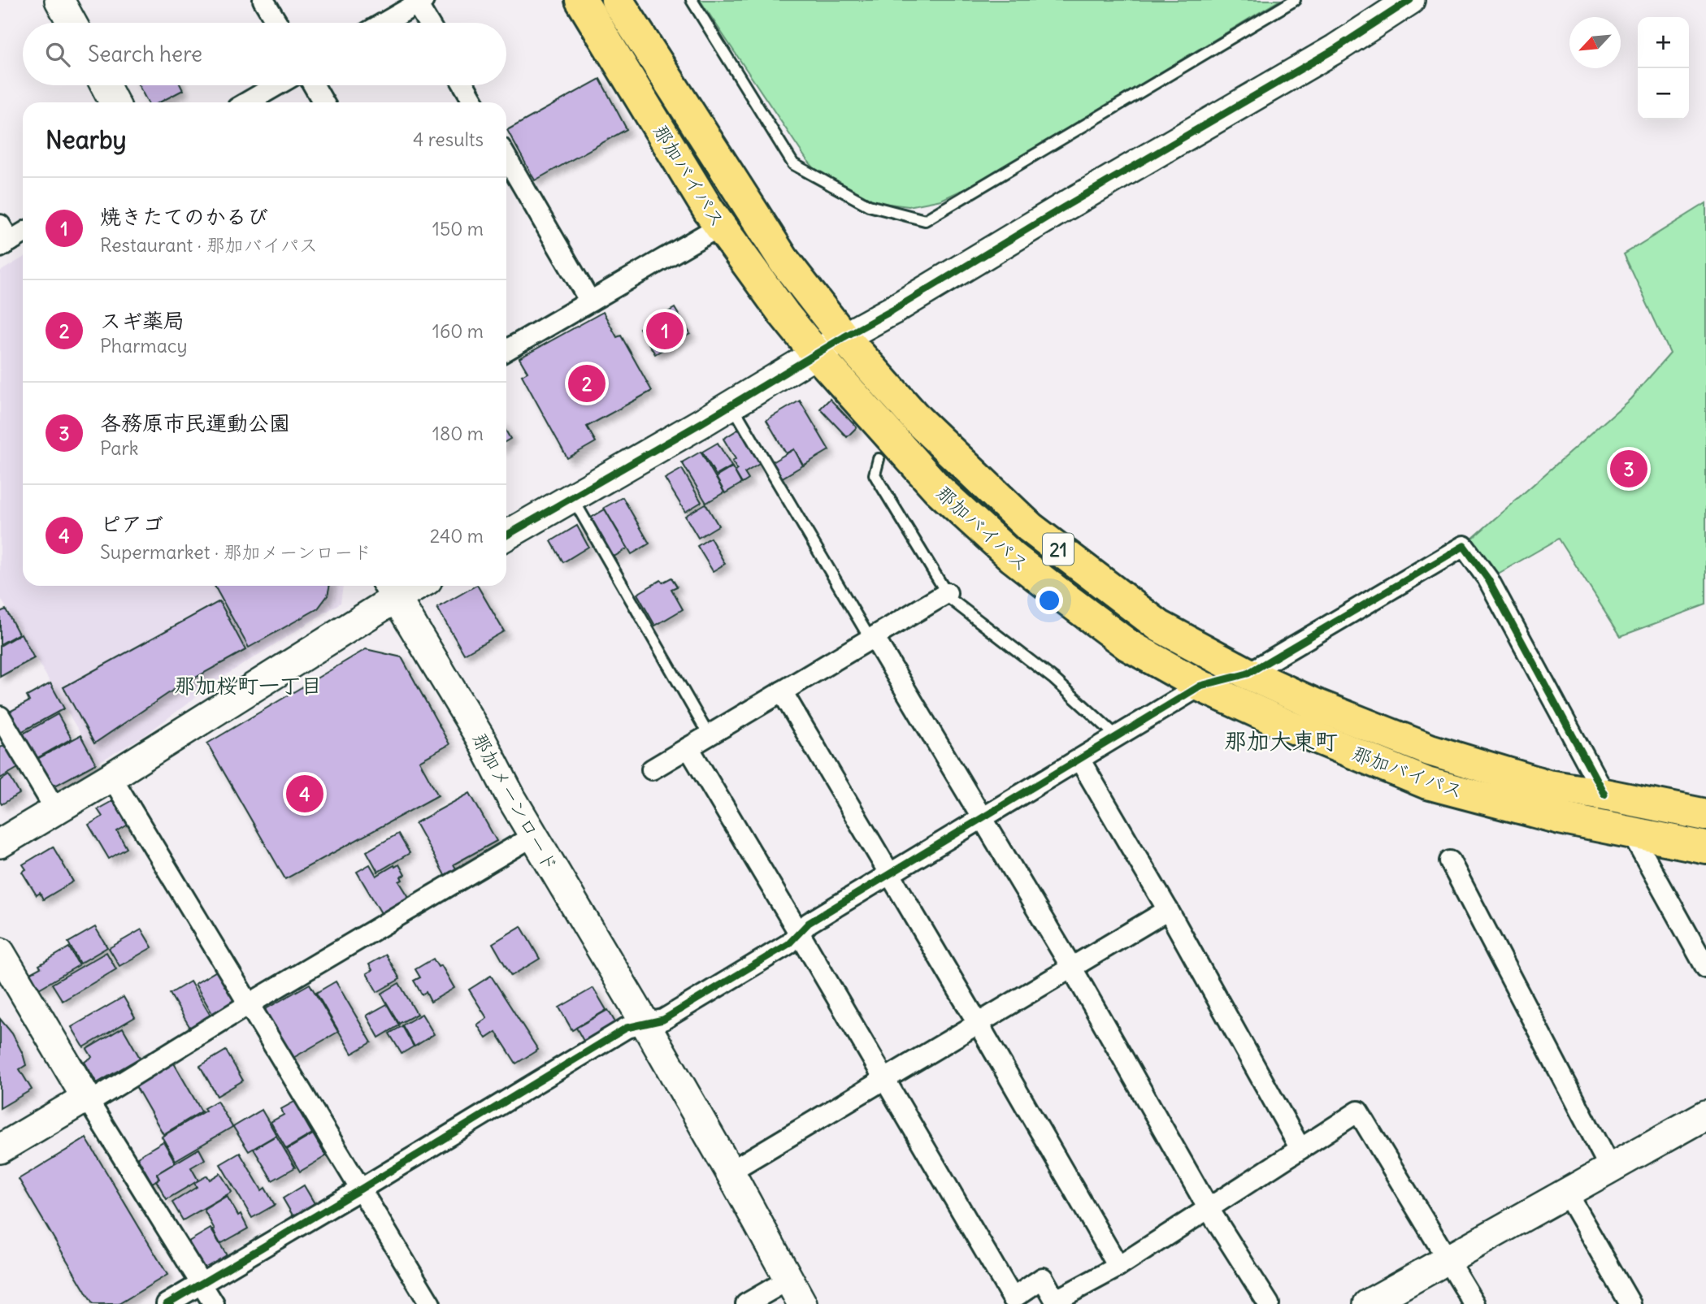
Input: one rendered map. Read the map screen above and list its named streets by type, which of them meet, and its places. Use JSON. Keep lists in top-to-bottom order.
{
  "streets": {
    "highway": ["那加バイパス", "21"],
    "street": ["那加メーンロード"]
  },
  "districts": ["那加桜町一丁目", "那加大東町"],
  "north": "bottom left",
  "page": {
    "map_buttons": ["+", "−"],
    "search": "Search here",
    "heading": ["Nearby", "4 results"],
    "list": [
      {
        "mark": "1",
        "name": "焼きたてのかるび",
        "note": "Restaurant · 那加バイパス",
        "value": "150 m"
      },
      {
        "mark": "2",
        "name": "スギ薬局",
        "note": "Pharmacy",
        "value": "160 m"
      },
      {
        "mark": "3",
        "name": "各務原市民運動公園",
        "note": "Park",
        "value": "180 m"
      },
      {
        "mark": "4",
        "name": "ピアゴ",
        "note": "Supermarket · 那加メーンロード",
        "value": "240 m"
      }
    ],
    "pins": [
      "1",
      "2",
      "3",
      "4"
    ]
  }
}
